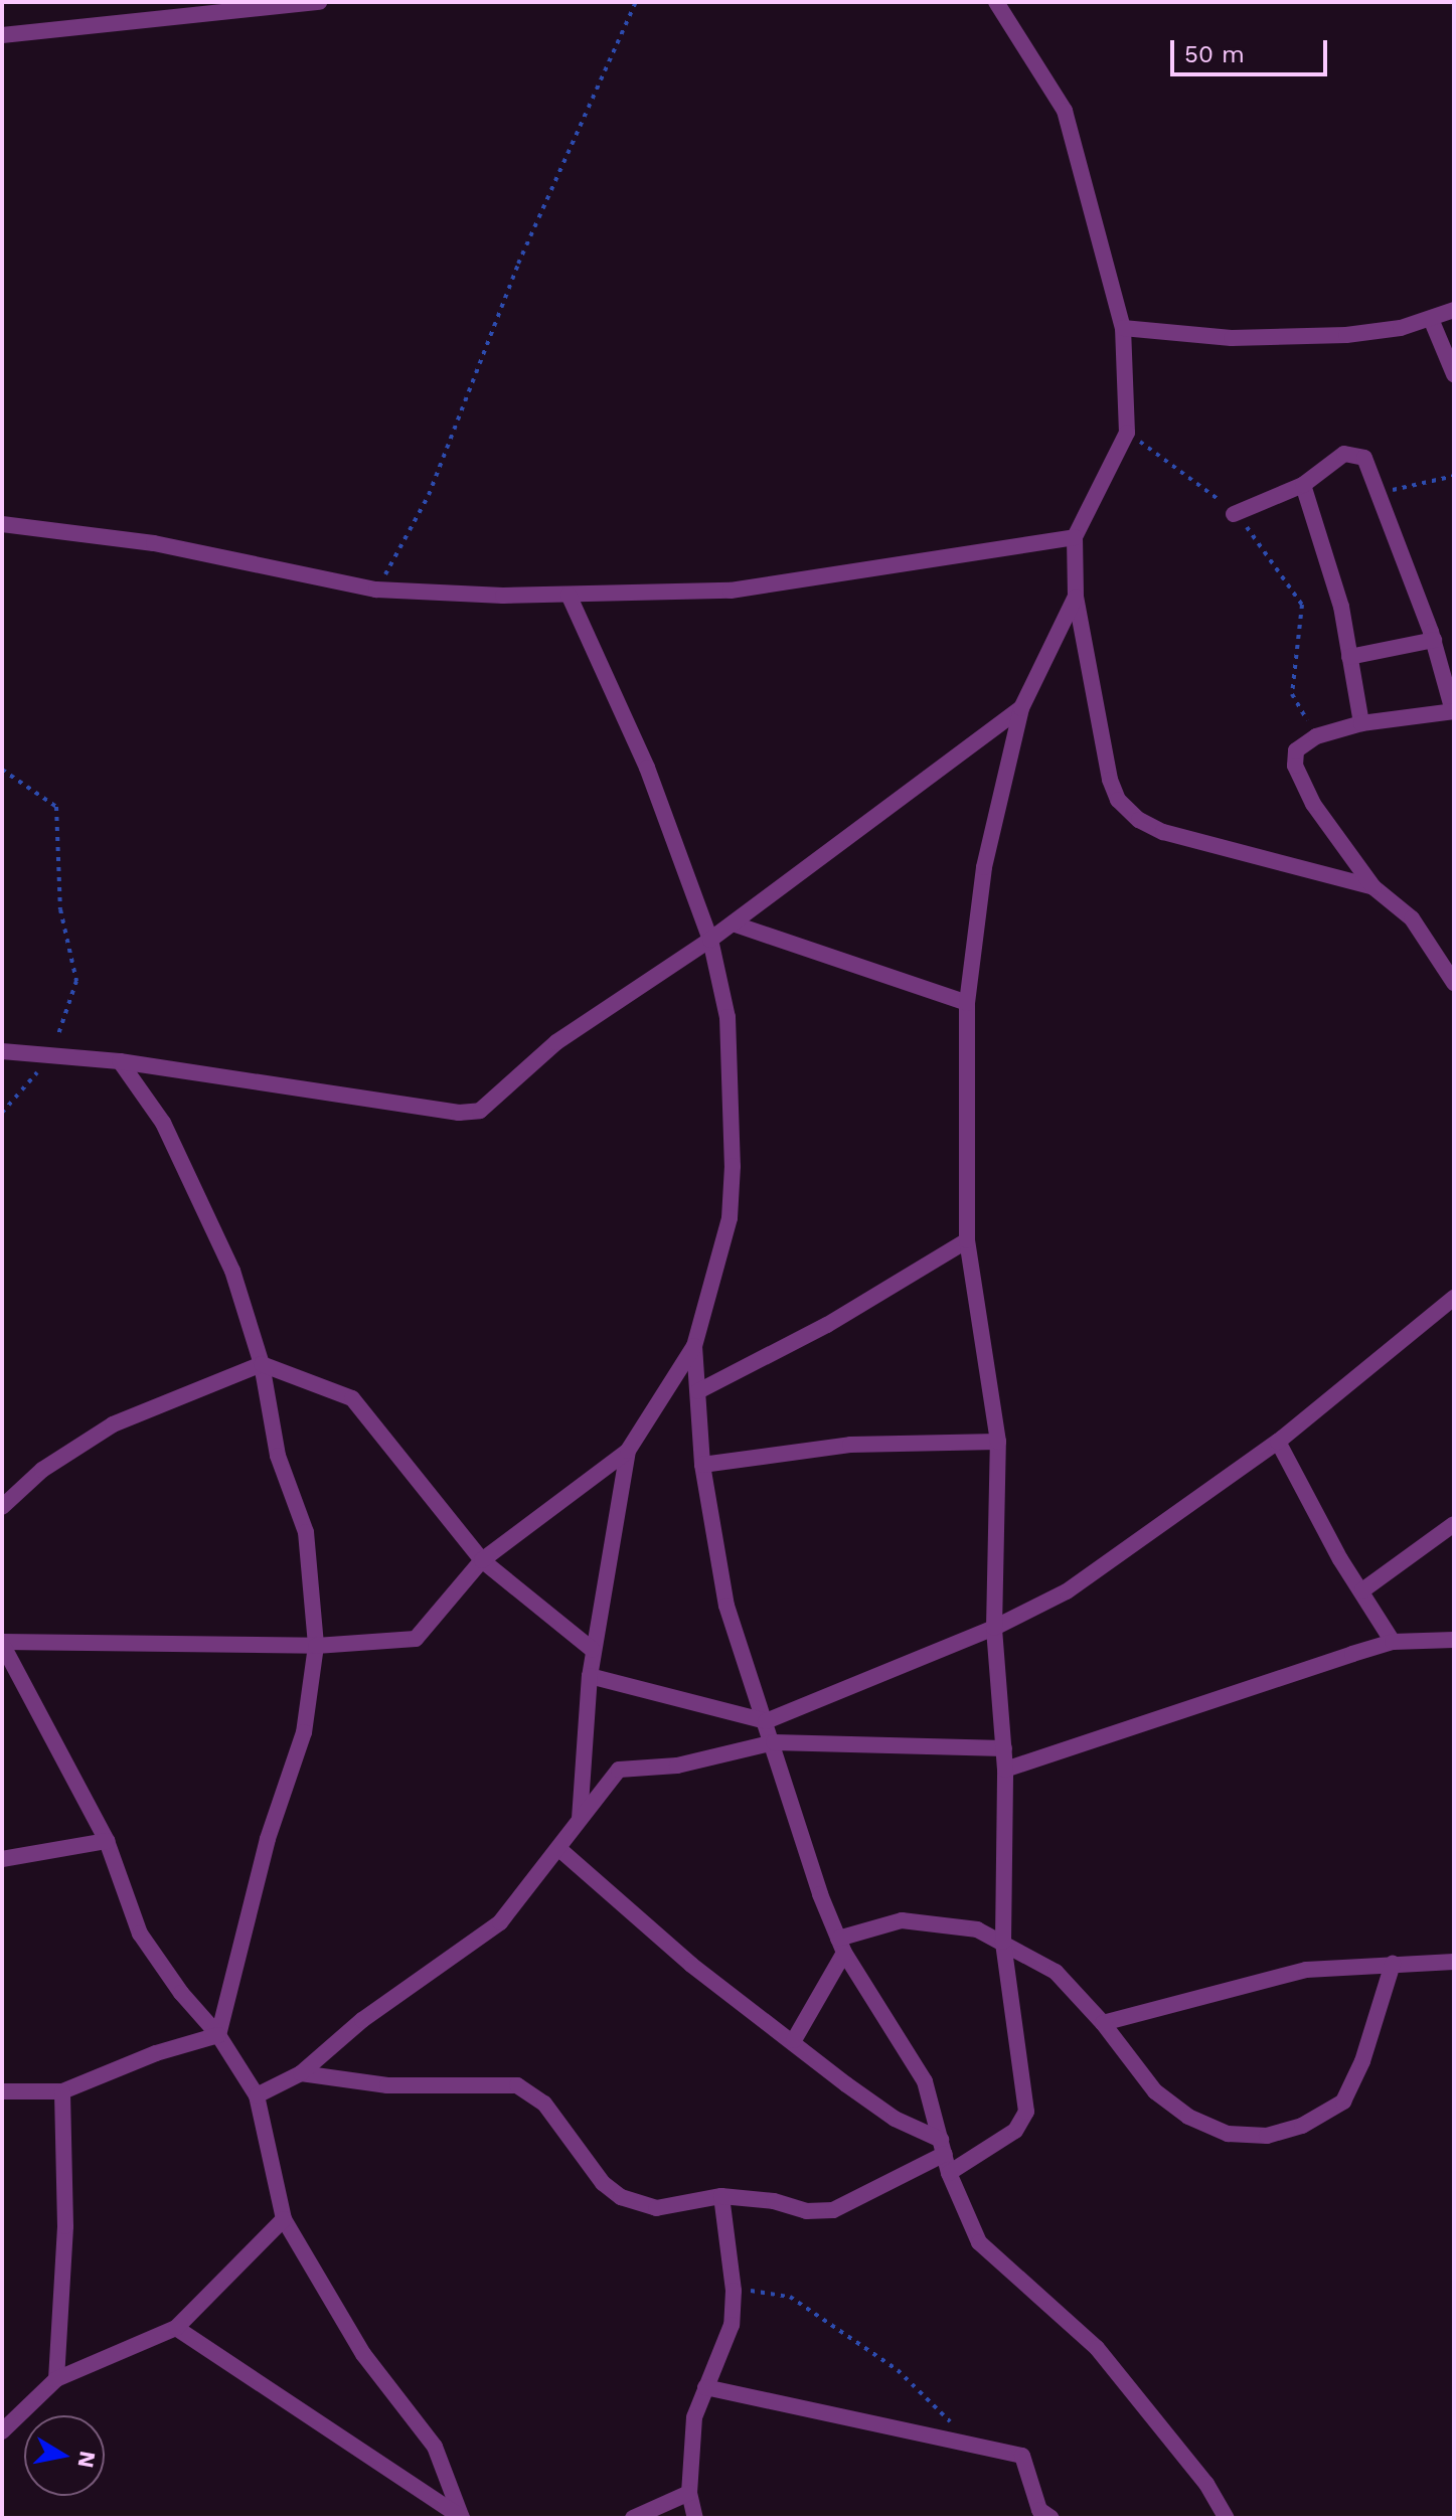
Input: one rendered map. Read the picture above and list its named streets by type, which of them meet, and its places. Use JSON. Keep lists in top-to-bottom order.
{
  "scale_bar": "50 m",
  "north": "right"
}
